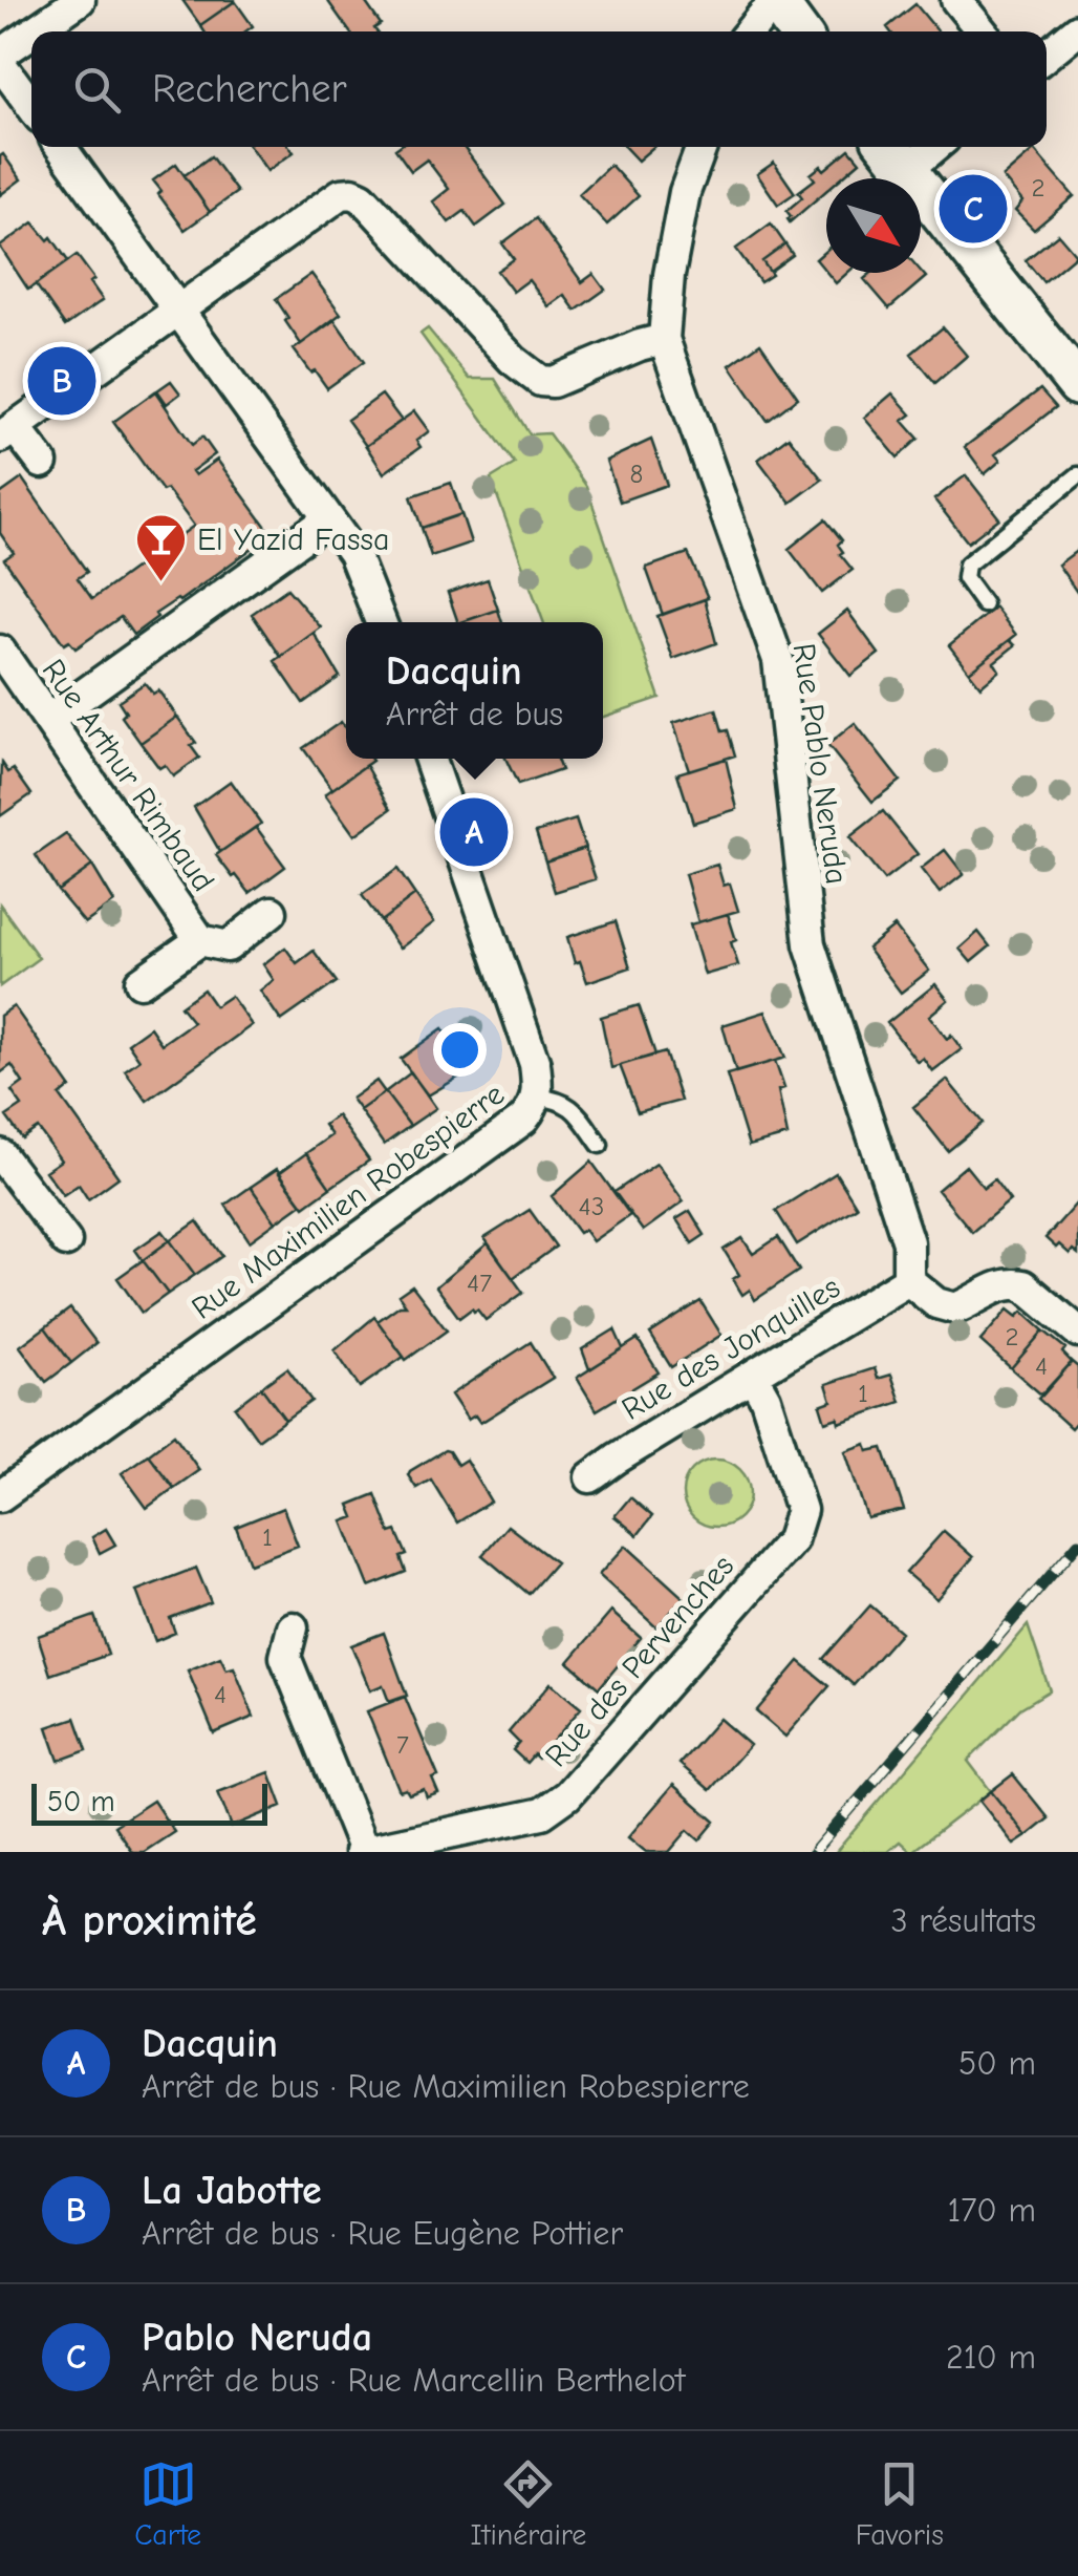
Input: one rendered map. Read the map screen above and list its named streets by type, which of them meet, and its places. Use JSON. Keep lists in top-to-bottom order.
{
  "streets": {
    "street": [
      "Rue Pablo Neruda",
      "Rue Arthur Rimbaud",
      "Rue Maximilien Robespierre",
      "Rue des Jonquilles",
      "Rue des Pervenches"
    ]
  },
  "crossings": [
    ["Rue Pablo Neruda", "Rue des Jonquilles"],
    ["Rue des Jonquilles", "Rue des Pervenches"]
  ],
  "places": {
    "bar": ["El Yazid Fassa"]
  },
  "house_numbers": [
    "2",
    "8",
    "43",
    "47",
    "2",
    "4",
    "1",
    "1",
    "4",
    "7"
  ],
  "scale_bar": "50 m",
  "north": "bottom right",
  "page": {
    "search": "Rechercher",
    "pins": ["C", "B", "A"],
    "popup": ["Dacquin", "Arrêt de bus"],
    "scale": "50 m",
    "heading": ["À proximité", "3 résultats"],
    "list": [
      {
        "mark": "A",
        "name": "Dacquin",
        "note": "Arrêt de bus · Rue Maximilien Robespierre",
        "value": "50 m"
      },
      {
        "mark": "B",
        "name": "La Jabotte",
        "note": "Arrêt de bus · Rue Eugène Pottier",
        "value": "170 m"
      },
      {
        "mark": "C",
        "name": "Pablo Neruda",
        "note": "Arrêt de bus · Rue Marcellin Berthelot",
        "value": "210 m"
      }
    ],
    "nav": ["Carte", "Itinéraire", "Favoris"]
  }
}
